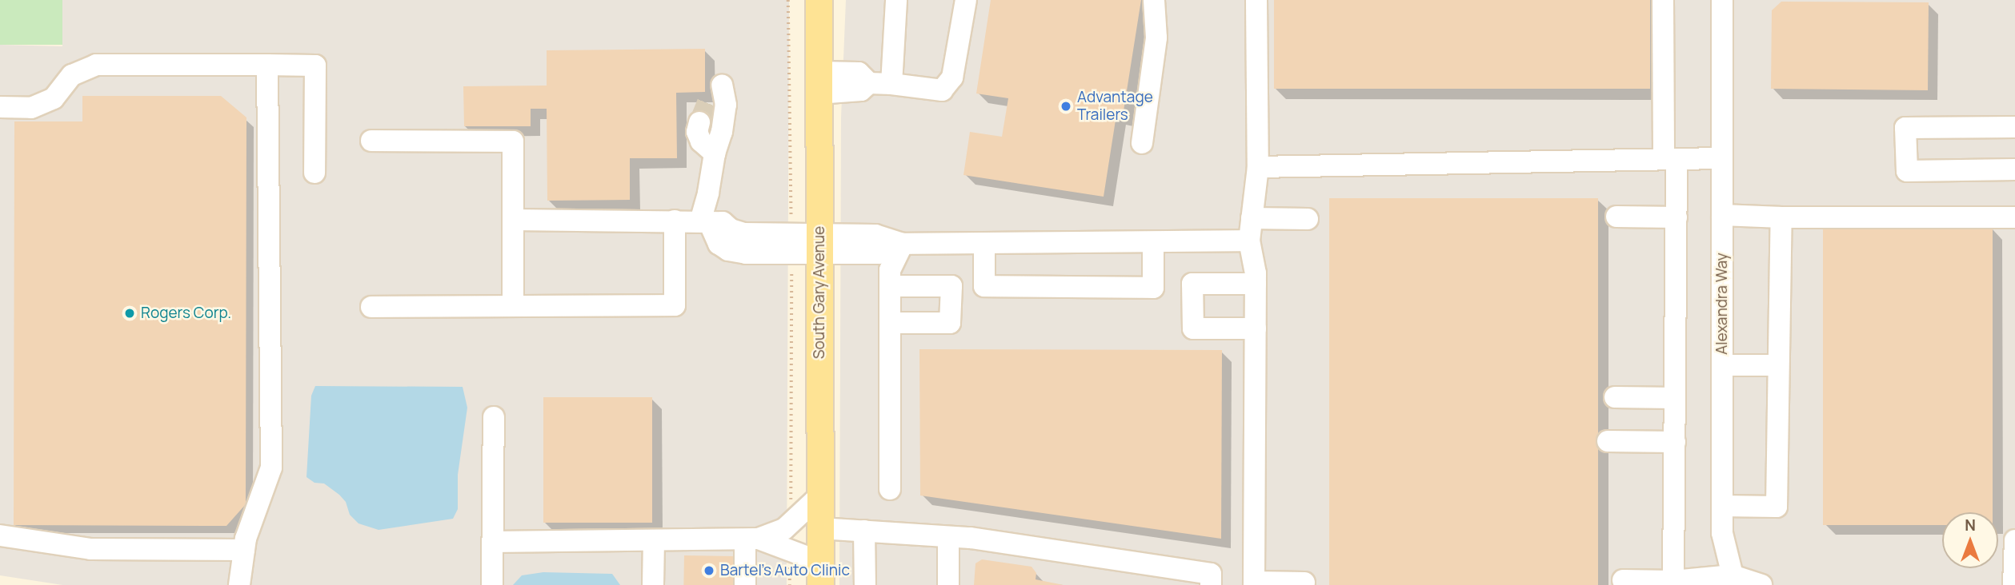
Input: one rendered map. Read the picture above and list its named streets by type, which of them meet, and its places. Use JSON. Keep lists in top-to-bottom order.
{
  "streets": {
    "main road": ["South Gary Avenue"],
    "street": ["Alexandra Way"]
  },
  "places": ["Advantage Trailers", "Rogers Corp.", "Bartel's Auto Clinic"],
  "north": "top"
}
